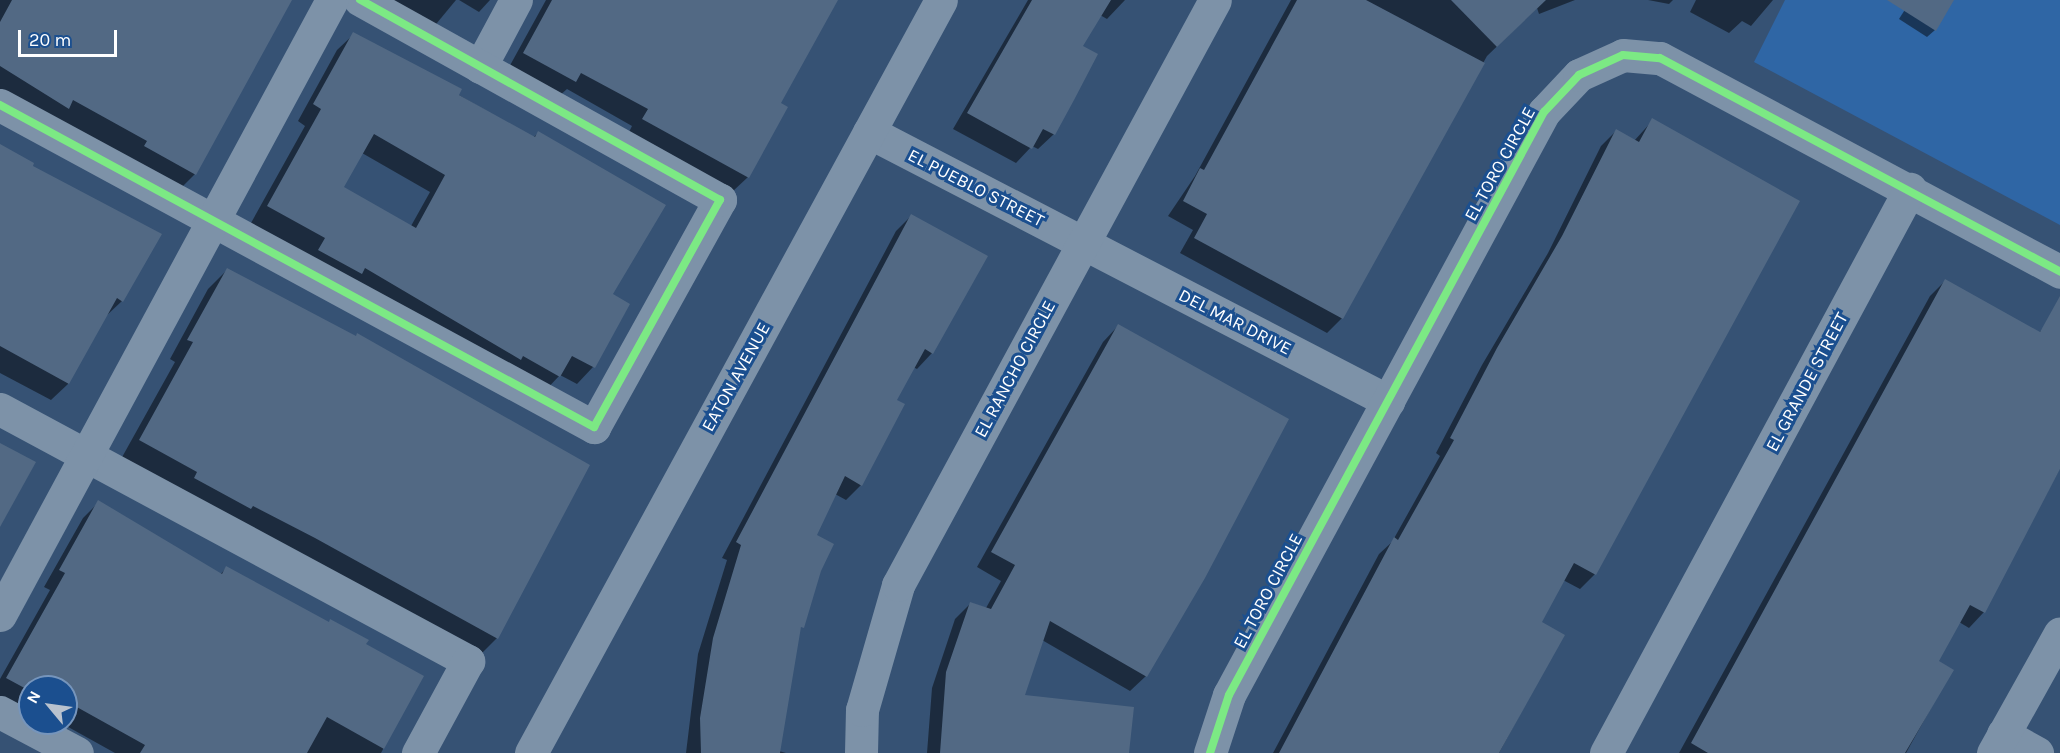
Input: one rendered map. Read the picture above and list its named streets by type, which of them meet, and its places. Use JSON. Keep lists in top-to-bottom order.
{
  "streets": {
    "street": [
      "EL TORO CIRCLE",
      "EL PUEBLO STREET",
      "DEL MAR DRIVE",
      "EL RANCHO CIRCLE",
      "EATON AVENUE",
      "EL GRANDE STREET"
    ]
  },
  "crossings": [
    ["EL TORO CIRCLE", "DEL MAR DRIVE"],
    ["EL TORO CIRCLE", "EL GRANDE STREET"],
    ["EL PUEBLO STREET", "DEL MAR DRIVE"],
    ["EL PUEBLO STREET", "EL RANCHO CIRCLE"],
    ["EL PUEBLO STREET", "EATON AVENUE"],
    ["DEL MAR DRIVE", "EL RANCHO CIRCLE"]
  ],
  "scale_bar": "20 m",
  "north": "top left"
}
